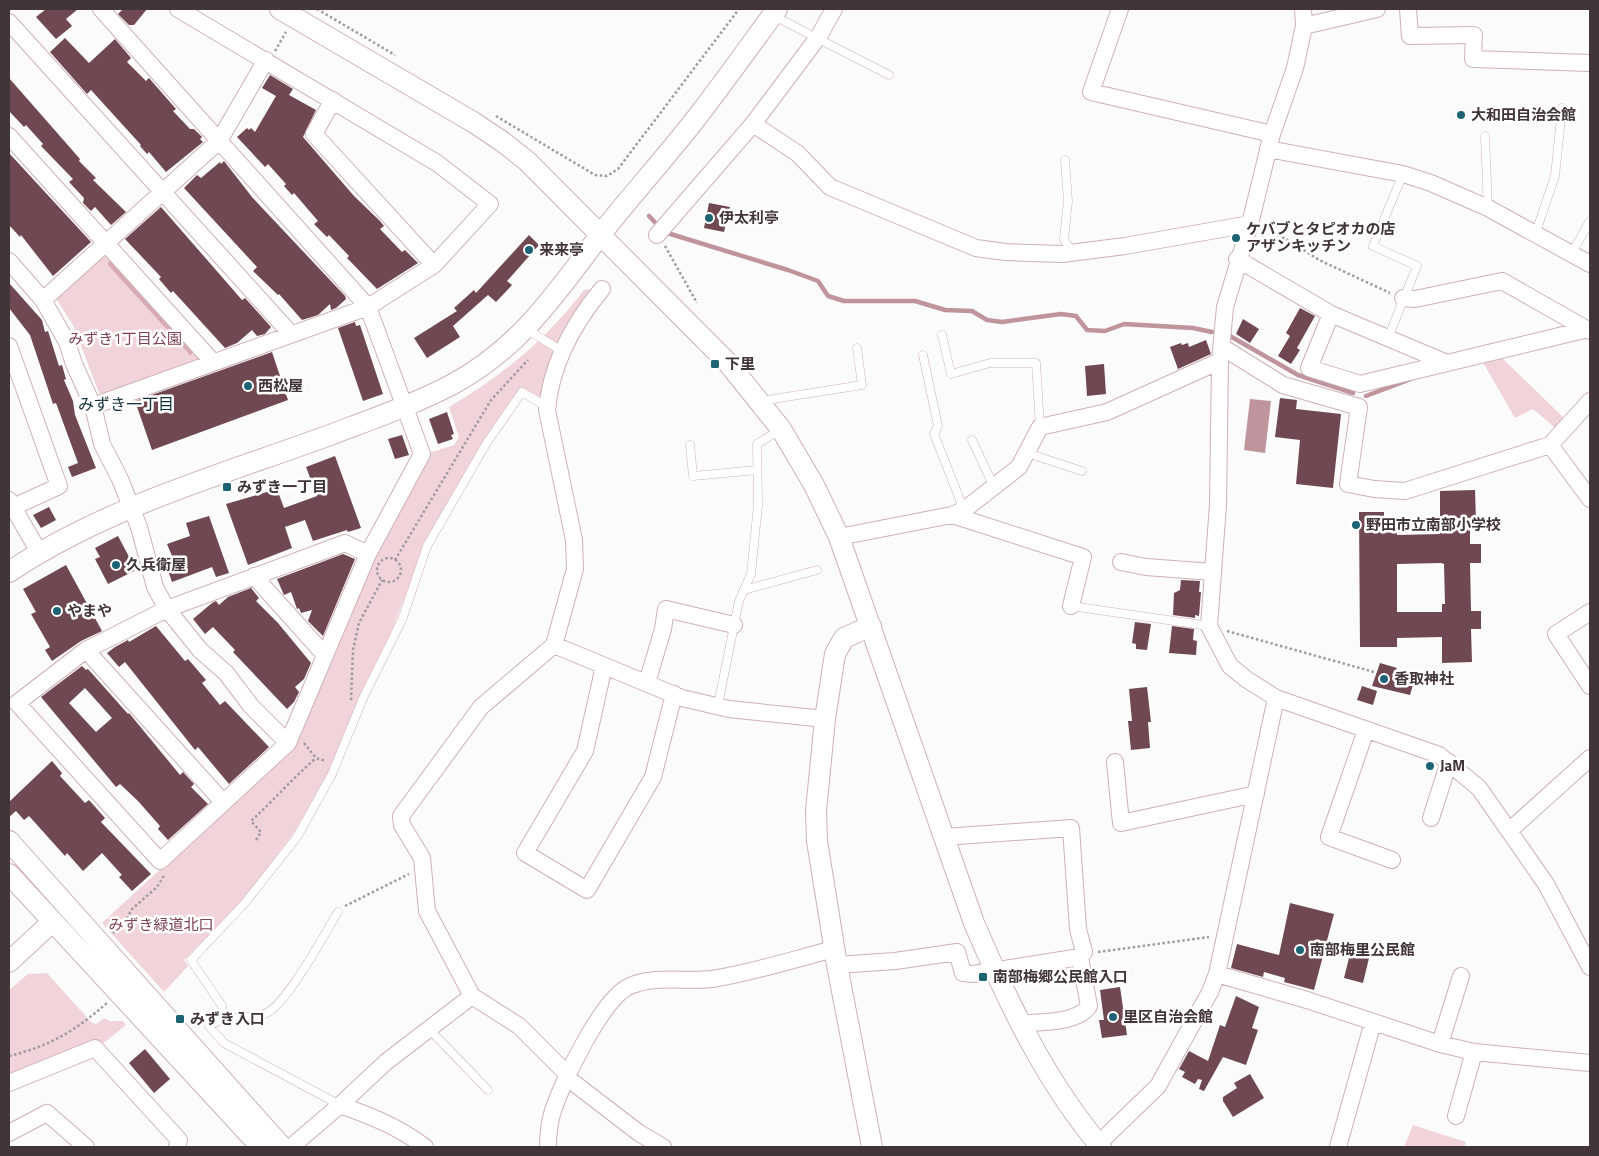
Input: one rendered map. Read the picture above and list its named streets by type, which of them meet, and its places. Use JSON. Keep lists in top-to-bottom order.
{
  "districts": ["みずき一丁目"],
  "parks": ["みずき1丁目公園", "みずき緑道北口"],
  "places": {
    "other": [
      "大和田自治会館",
      "伊太利亭",
      "ケバブとタピオカの店 アザンキッチン",
      "来来亭",
      "西松屋",
      "野田市立南部小学校",
      "久兵衛屋",
      "やまや",
      "香取神社",
      "JaM",
      "南部梅里公民館",
      "里区自治会館"
    ],
    "transit": [
      "下里",
      "みずき一丁目",
      "南部梅郷公民館入口",
      "みずき入口"
    ]
  }
}
